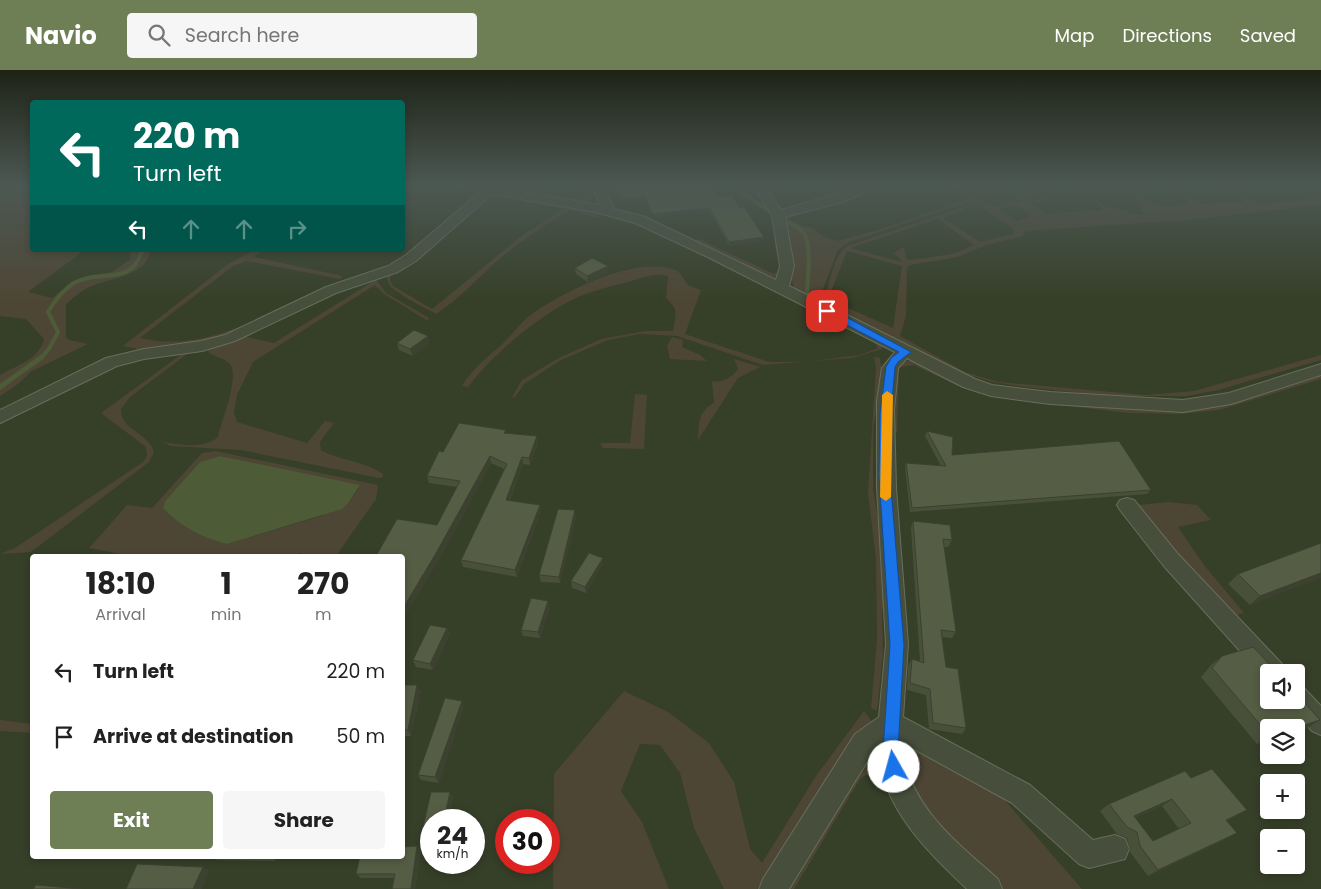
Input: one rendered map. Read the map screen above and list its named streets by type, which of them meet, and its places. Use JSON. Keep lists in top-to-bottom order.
{
  "page": {
    "header": "Navio",
    "search": "Search here",
    "nav": ["Map", "Directions", "Saved"],
    "turn": ["220 m", "Turn left"],
    "eta": [
      "18:10",
      "Arrival",
      "1",
      "min",
      "270",
      "m"
    ],
    "list": [
      {
        "name": "Turn left",
        "value": "220 m"
      },
      {
        "name": "Arrive at destination",
        "value": "50 m"
      }
    ],
    "map_buttons": ["+", "−"],
    "buttons": ["Exit", "Share"],
    "speed": "24 km/h",
    "limit": "30"
  }
}
